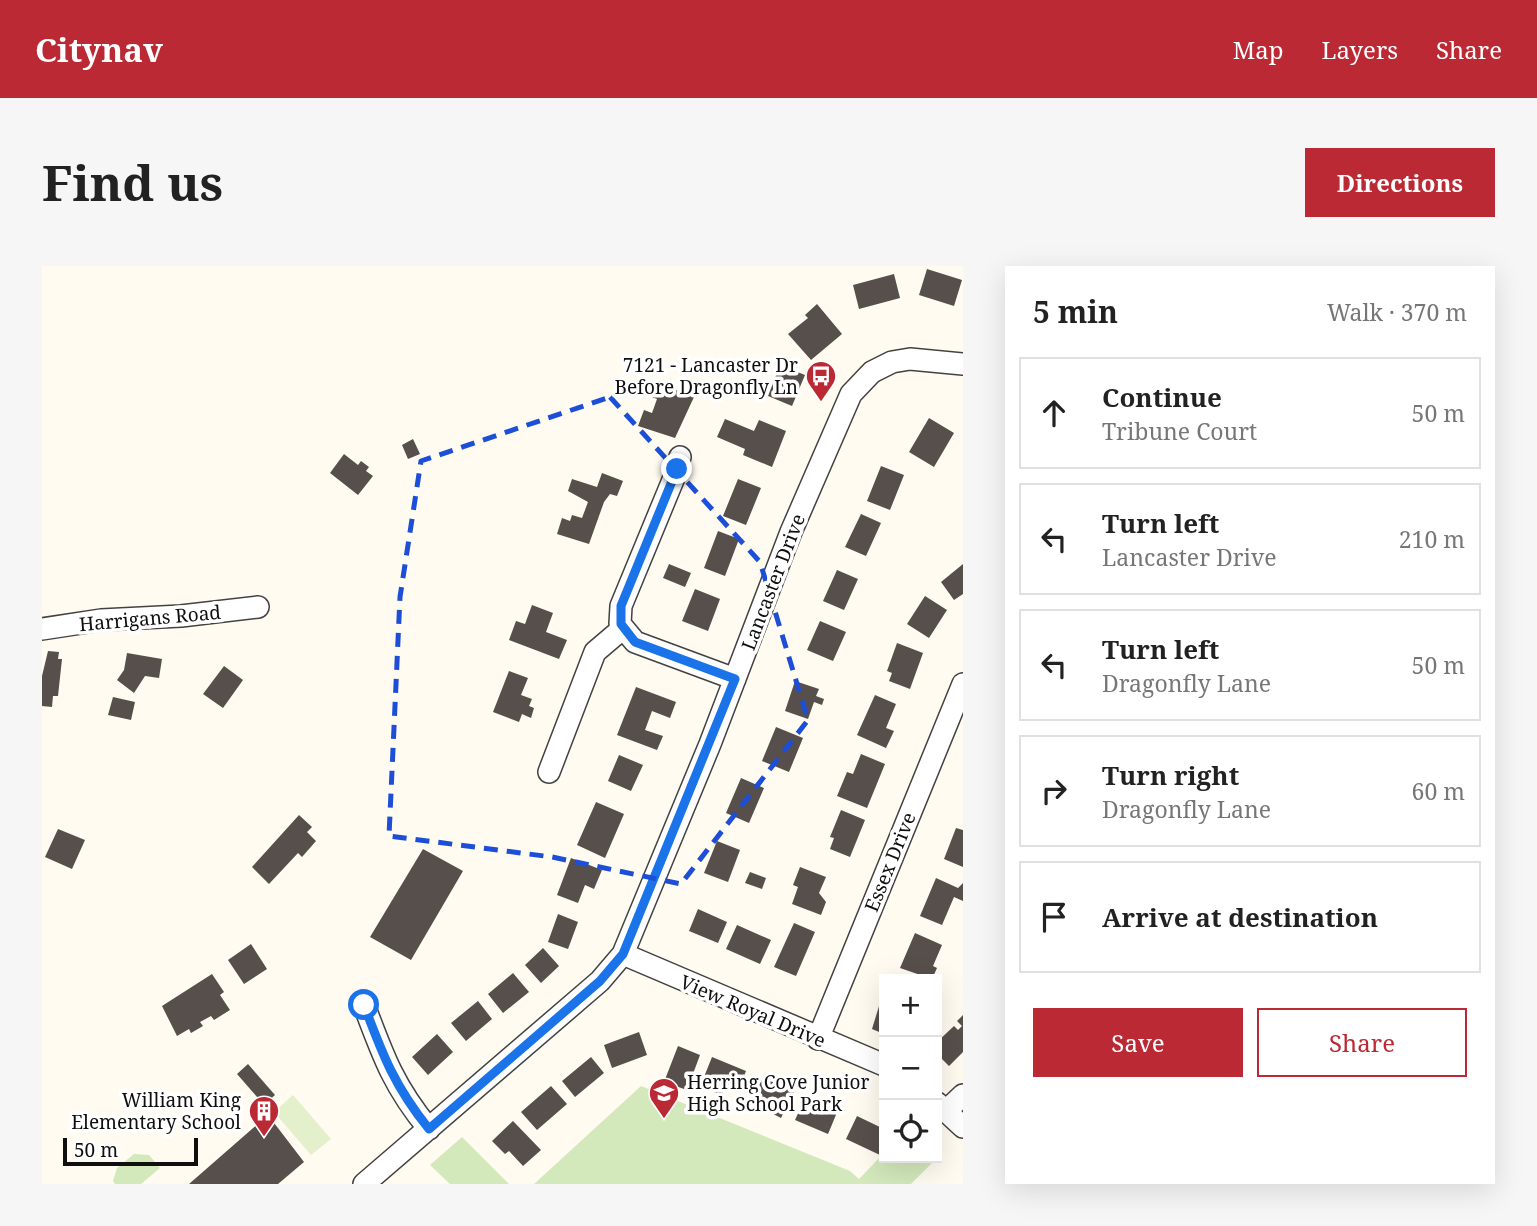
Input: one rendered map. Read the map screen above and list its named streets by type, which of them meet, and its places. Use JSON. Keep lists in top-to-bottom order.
{
  "streets": {
    "street": [
      "Lancaster Drive",
      "Harrigans Road",
      "Essex Drive",
      "View Royal Drive"
    ]
  },
  "crossings": [
    ["Lancaster Drive", "View Royal Drive"],
    ["Essex Drive", "View Royal Drive"]
  ],
  "places": {
    "bus stop": ["7121 - Lancaster Dr Before Dragonfly Ln"],
    "school or university": ["Herring Cove Junior High School Park"],
    "building": ["William King Elementary School"]
  },
  "scale_bar": "50 m",
  "page": {
    "header": "Citynav",
    "nav": ["Map", "Layers", "Share"],
    "buttons": [
      "Directions",
      ["Save", "Share"]
    ],
    "title": "Find us",
    "heading": ["5 min", "Walk · 370 m"],
    "list": [
      ["Continue", "Tribune Court", "50 m"],
      ["Turn left", "Lancaster Drive", "210 m"],
      ["Turn left", "Dragonfly Lane", "50 m"],
      ["Turn right", "Dragonfly Lane", "60 m"],
      "Arrive at destination"
    ],
    "map_buttons": ["+", "−"],
    "scale": "50 m"
  }
}
